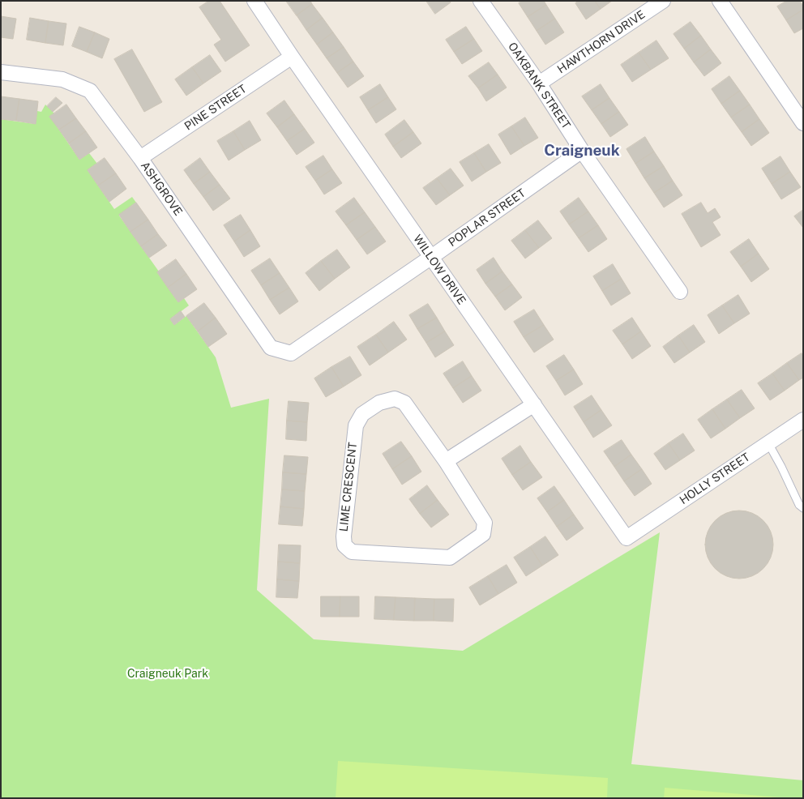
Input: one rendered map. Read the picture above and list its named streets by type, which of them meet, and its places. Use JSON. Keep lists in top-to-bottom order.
{
  "streets": {
    "street": [
      "HAWTHORN DRIVE",
      "OAKBANK STREET",
      "PINE STREET",
      "ASHGROVE",
      "POPLAR STREET",
      "WILLOW DRIVE",
      "HOLLY STREET",
      "LIME CRESCENT"
    ]
  },
  "crossings": [
    ["HAWTHORN DRIVE", "OAKBANK STREET"],
    ["OAKBANK STREET", "POPLAR STREET"],
    ["PINE STREET", "ASHGROVE"],
    ["PINE STREET", "WILLOW DRIVE"],
    ["ASHGROVE", "POPLAR STREET"],
    ["POPLAR STREET", "WILLOW DRIVE"],
    ["WILLOW DRIVE", "HOLLY STREET"]
  ],
  "districts": ["Craigneuk"],
  "parks": ["Craigneuk Park"]
}
